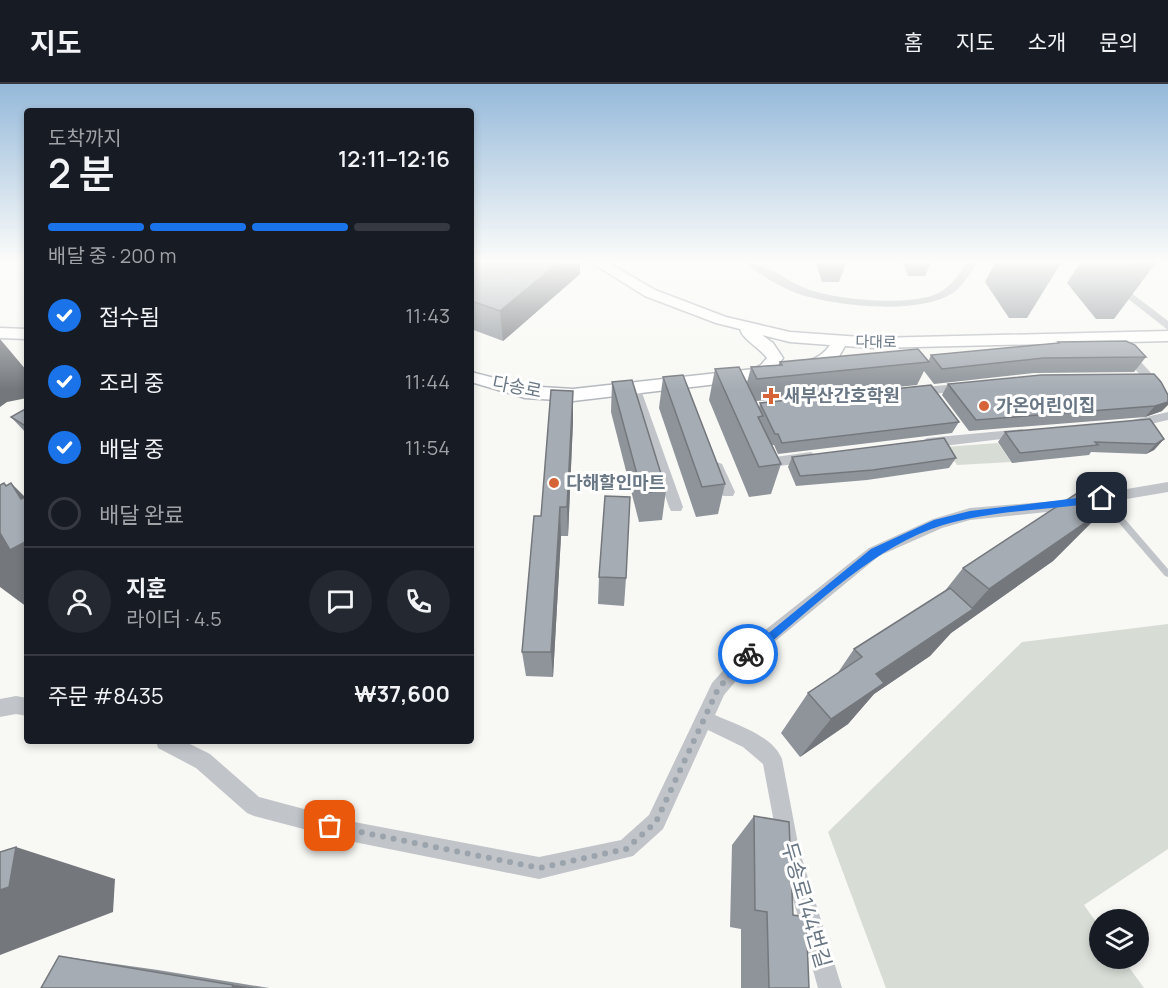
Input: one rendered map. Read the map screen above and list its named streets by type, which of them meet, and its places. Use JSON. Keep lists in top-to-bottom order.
{
  "streets": {
    "main road": ["다대로", "다송로"],
    "street": ["두송로144번길"]
  },
  "crossings": [
    ["다대로", "다송로"]
  ],
  "places": {
    "health": ["새부산간호학원"],
    "other": ["가온어린이집", "다해할인마트"]
  },
  "page": {
    "header": "지도",
    "nav": [
      "홈",
      "지도",
      "소개",
      "문의"
    ],
    "heading": ["2 분", "도착까지", "12:11–12:16"],
    "panel": [
      "지훈",
      "라이더 · 4.5",
      "주문 #8435",
      "₩37,600"
    ],
    "bar": "배달 중 · 200 m",
    "list": [
      ["접수됨", "11:43"],
      ["조리 중", "11:44"],
      ["배달 중", "11:54"],
      "배달 완료"
    ]
  }
}
